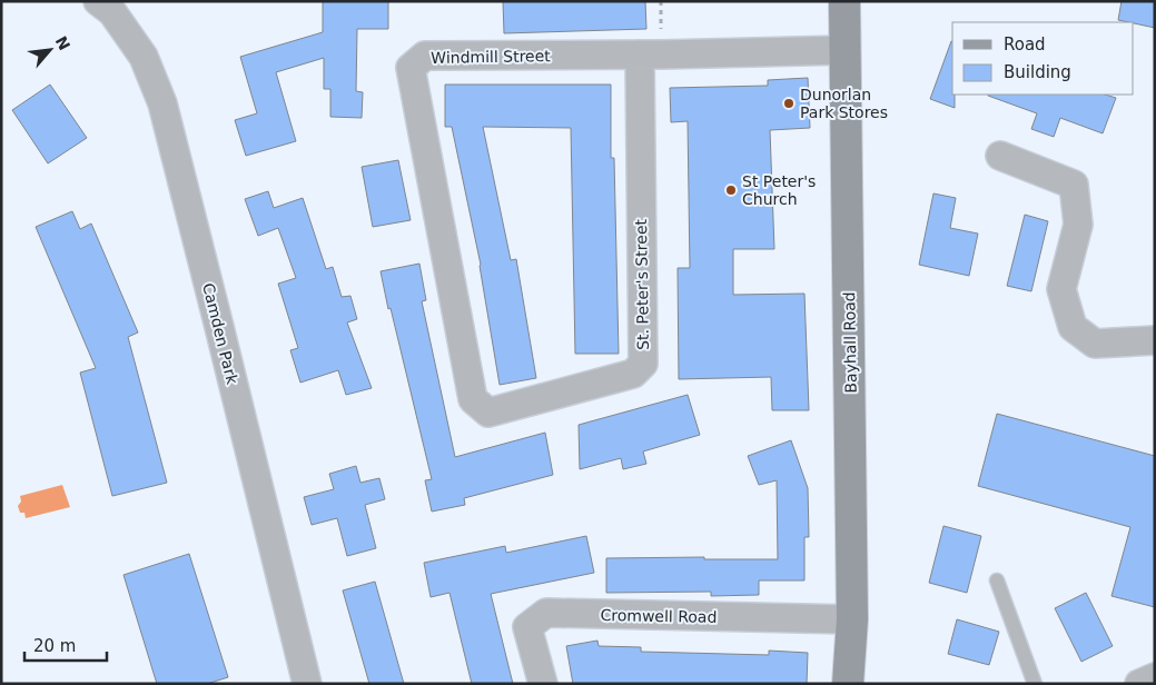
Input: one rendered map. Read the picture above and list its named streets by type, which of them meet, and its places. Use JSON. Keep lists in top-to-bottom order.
{
  "streets": {
    "street": [
      "Windmill Street",
      "St. Peter's Street",
      "Camden Park",
      "Bayhall Road",
      "Cromwell Road"
    ]
  },
  "crossings": [
    ["Windmill Street", "St. Peter's Street"],
    ["Windmill Street", "Bayhall Road"],
    ["Bayhall Road", "Cromwell Road"]
  ],
  "places": ["Dunorlan Park Stores", "St Peter's Church"],
  "legend": ["Road", "Building"],
  "scale_bar": "20 m",
  "north": "top right"
}
